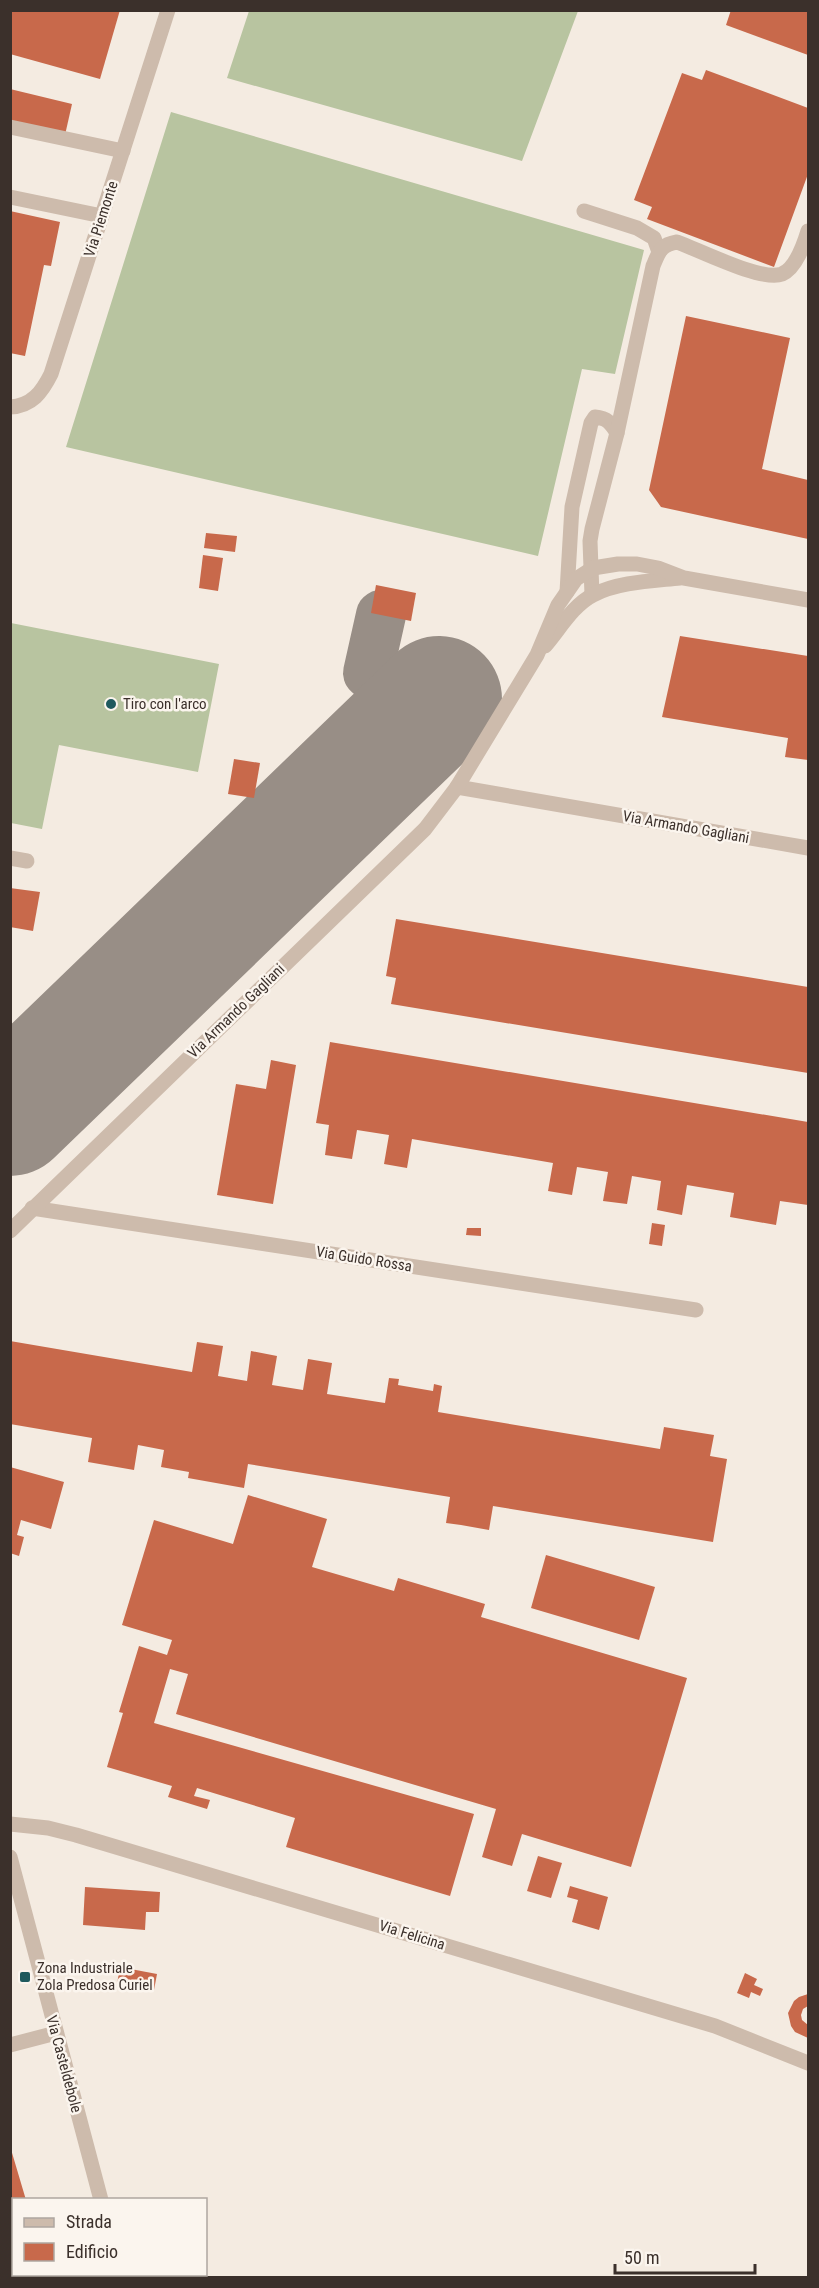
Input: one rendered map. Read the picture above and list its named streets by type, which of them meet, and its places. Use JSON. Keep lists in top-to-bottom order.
{
  "streets": {
    "street": [
      "Via Piemonte",
      "Via Armando Gagliani",
      "Via Guido Rossa",
      "Via Felicina",
      "Via Casteldebole"
    ]
  },
  "crossings": [
    ["Via Armando Gagliani", "Via Guido Rossa"]
  ],
  "places": {
    "other": ["Tiro con l'arco"],
    "transit": ["Zona Industriale Zola Predosa Curiel"]
  },
  "legend": ["Strada", "Edificio"],
  "scale_bar": "50 m"
}
